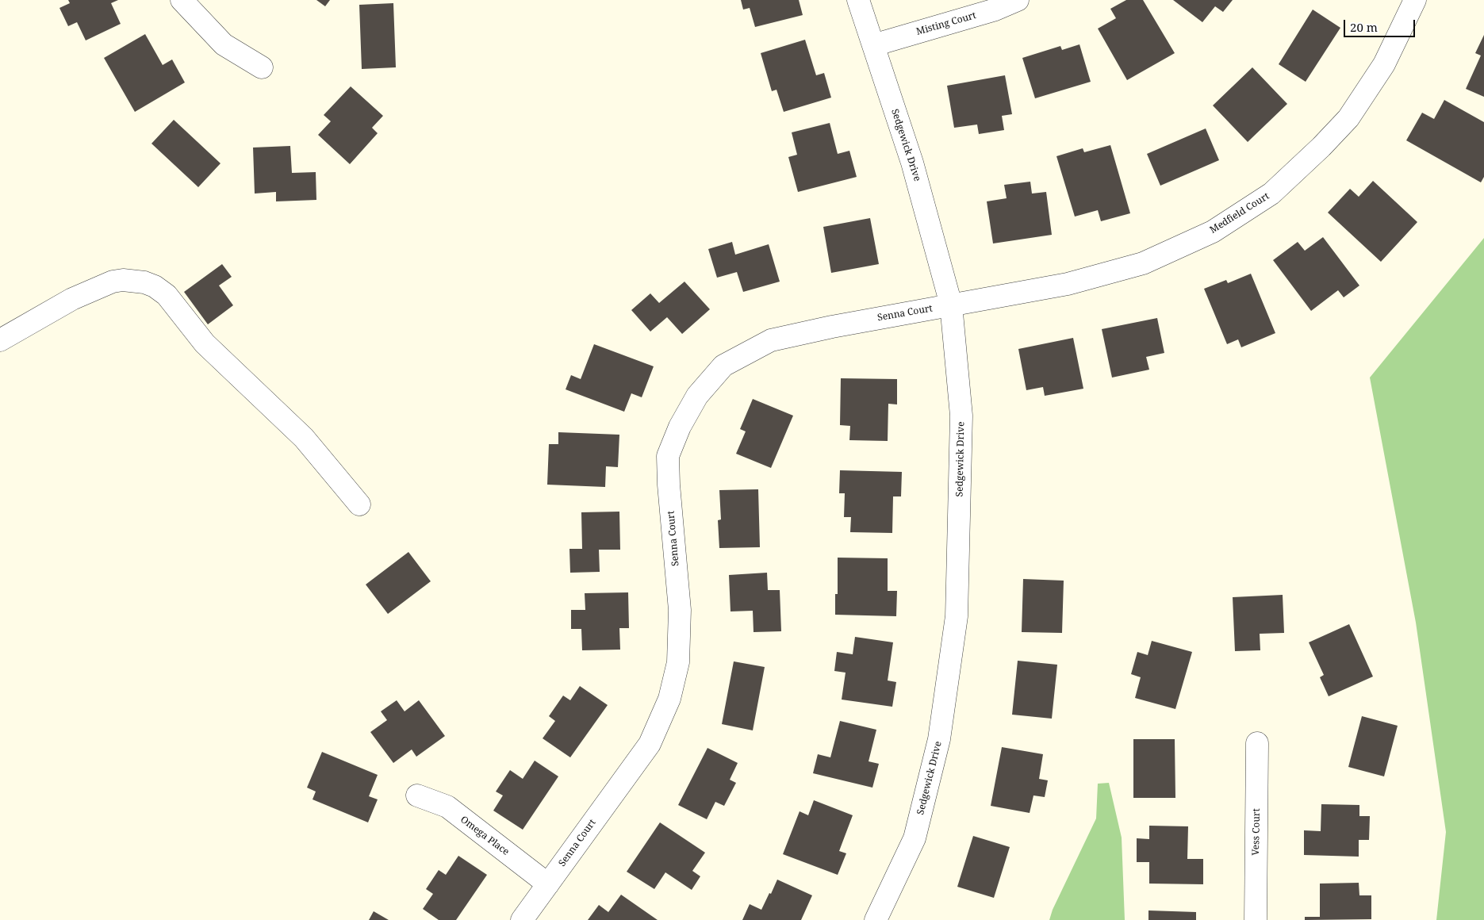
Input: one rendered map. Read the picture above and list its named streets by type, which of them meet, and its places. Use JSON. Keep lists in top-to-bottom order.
{
  "streets": {
    "street": [
      "Misting Court",
      "Sedgewick Drive",
      "Medfield Court",
      "Senna Court",
      "Vess Court",
      "Omega Place"
    ]
  },
  "crossings": [
    ["Misting Court", "Sedgewick Drive"],
    ["Sedgewick Drive", "Medfield Court"],
    ["Sedgewick Drive", "Senna Court"],
    ["Medfield Court", "Senna Court"],
    ["Senna Court", "Omega Place"]
  ],
  "scale_bar": "20 m"
}
